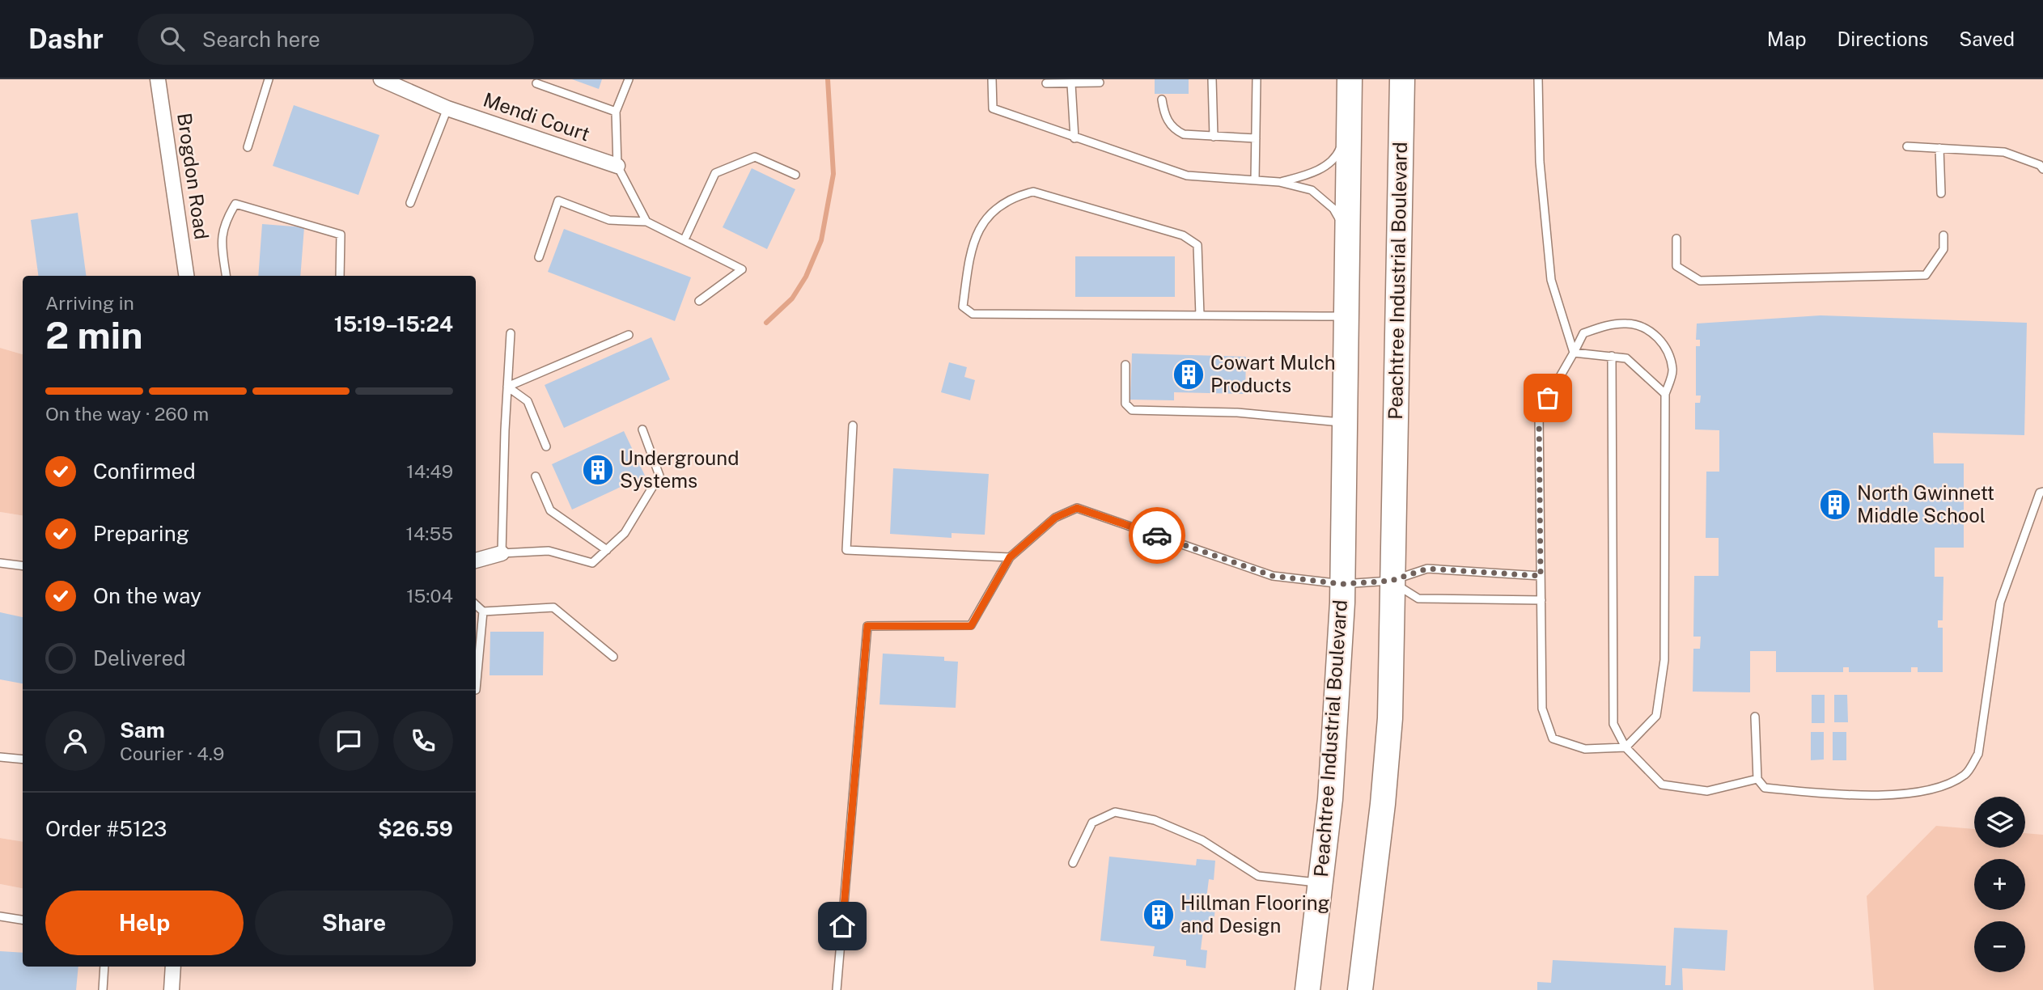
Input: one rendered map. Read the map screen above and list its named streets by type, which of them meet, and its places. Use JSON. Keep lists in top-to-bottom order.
{
  "streets": {
    "highway": ["Peachtree Industrial Boulevard"],
    "street": ["Mendi Court", "Brogdon Road"]
  },
  "places": {
    "building": [
      "Cowart Mulch Products",
      "Underground Systems",
      "North Gwinnett Middle School",
      "Hillman Flooring and Design"
    ]
  },
  "page": {
    "header": "Dashr",
    "search": "Search here",
    "nav": ["Map", "Directions", "Saved"],
    "heading": ["2 min", "Arriving in", "15:19–15:24"],
    "panel": [
      "Sam",
      "Courier · 4.9",
      "Order #5123",
      "$26.59"
    ],
    "bar": "On the way · 260 m",
    "list": [
      ["Confirmed", "14:49"],
      ["Preparing", "14:55"],
      ["On the way", "15:04"],
      "Delivered"
    ],
    "map_buttons": ["+", "−"],
    "buttons": ["Help", "Share"]
  }
}
